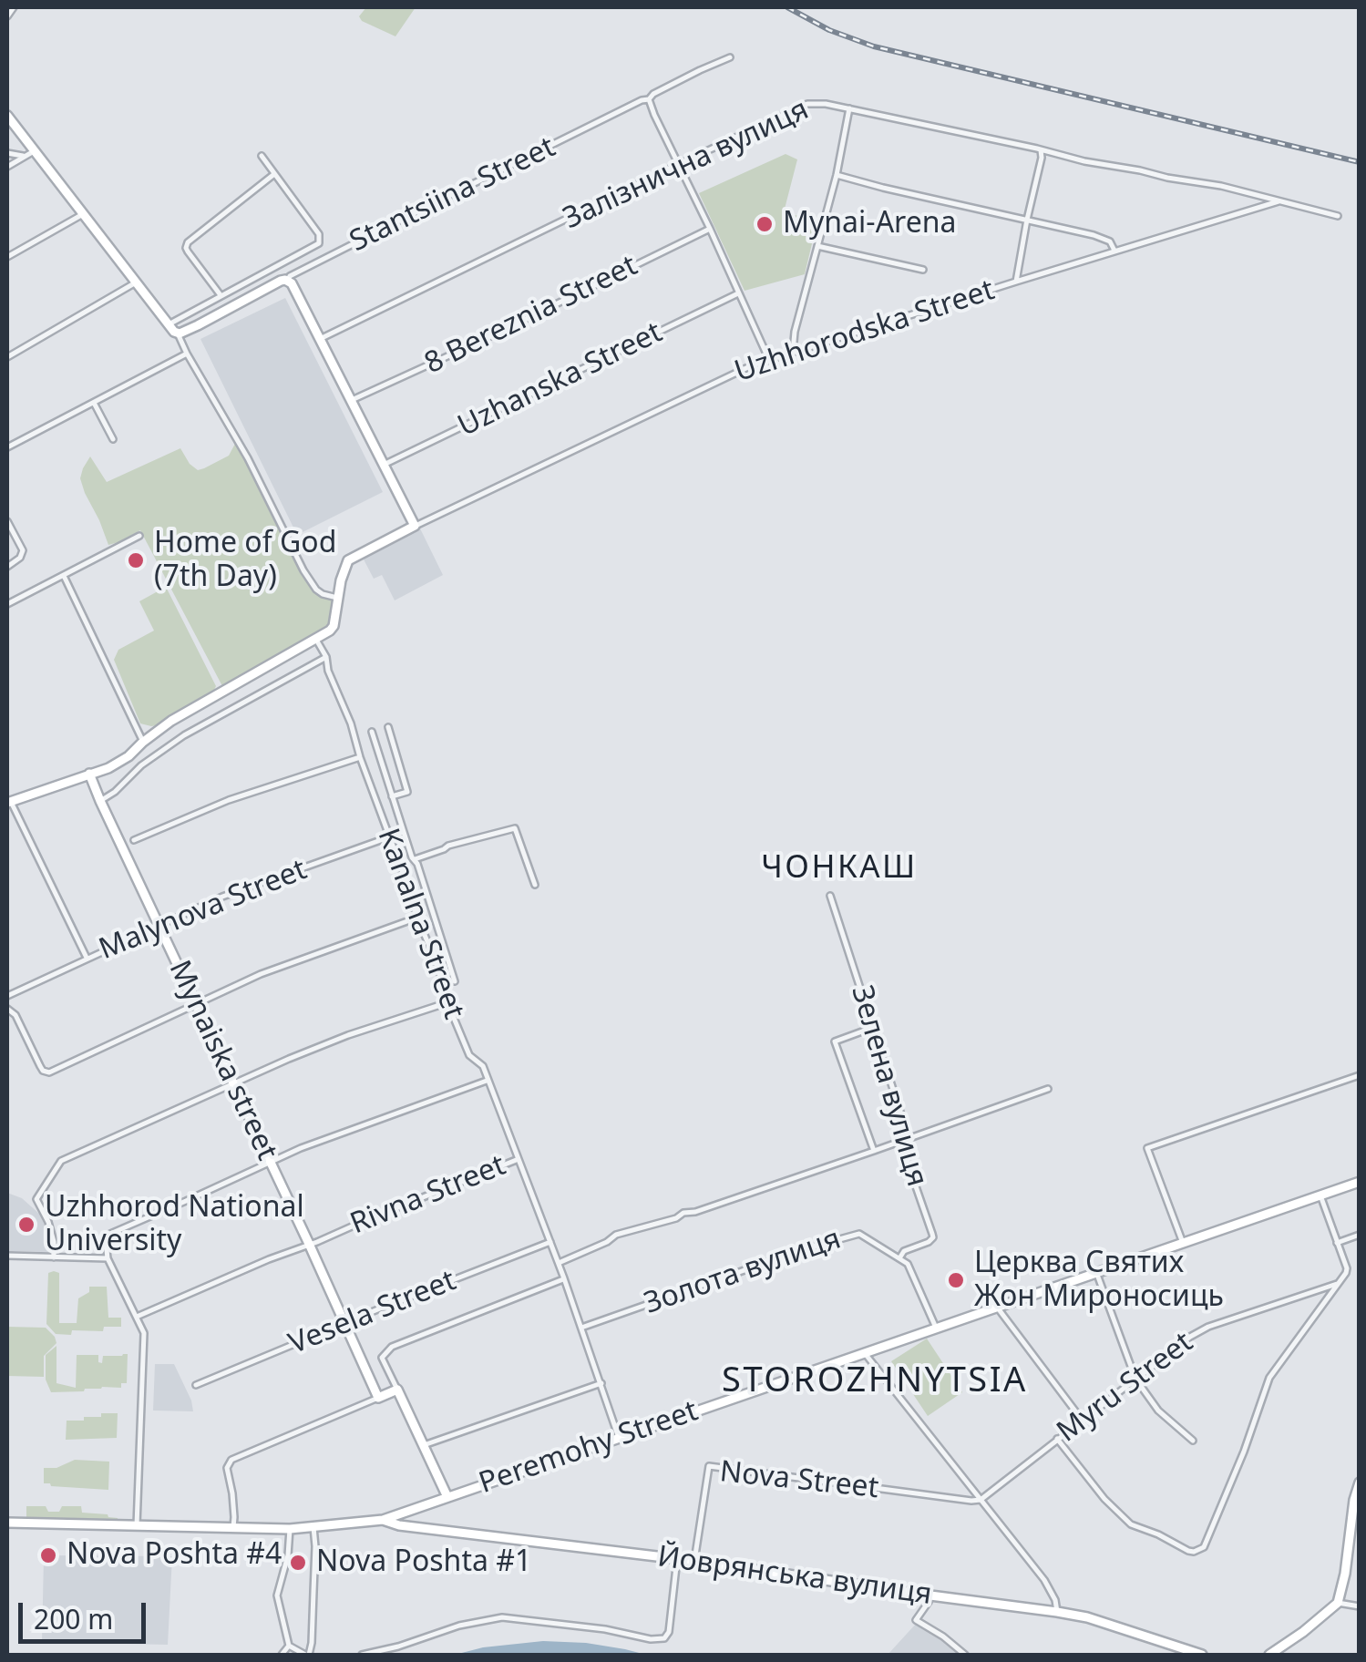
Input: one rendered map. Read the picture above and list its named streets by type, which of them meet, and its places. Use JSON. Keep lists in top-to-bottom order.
{
  "streets": {
    "street": [
      "Залізнична вулиця",
      "Stantsiina Street",
      "8 Bereznia Street",
      "Uzhhorodska Street",
      "Uzhanska Street",
      "Malynova Street",
      "Kanalna Street",
      "Mynaiska street",
      "Зелена вулиця",
      "Rivna Street",
      "Золота вулиця",
      "Vesela Street",
      "Myru Street",
      "Peremohy Street",
      "Nova Street",
      "Йоврянська вулиця"
    ]
  },
  "crossings": [
    ["Залізнична вулиця", "Uzhhorodska Street"],
    ["Malynova Street", "Kanalna Street"],
    ["Malynova Street", "Mynaiska street"],
    ["Kanalna Street", "Rivna Street"],
    ["Kanalna Street", "Золота вулиця"],
    ["Kanalna Street", "Vesela Street"],
    ["Kanalna Street", "Peremohy Street"],
    ["Mynaiska street", "Rivna Street"],
    ["Mynaiska street", "Vesela Street"],
    ["Зелена вулиця", "Золота вулиця"],
    ["Myru Street", "Nova Street"],
    ["Peremohy Street", "Йоврянська вулиця"],
    ["Nova Street", "Йоврянська вулиця"]
  ],
  "districts": ["ЧОНКАШ", "STOROZHNYTSIA"],
  "places": [
    "Mynai-Arena",
    "Home of God (7th Day)",
    "Uzhhorod National University",
    "Церква Святих Жон Мироносиць",
    "Nova Poshta #4",
    "Nova Poshta #1"
  ],
  "scale_bar": "200 m"
}
